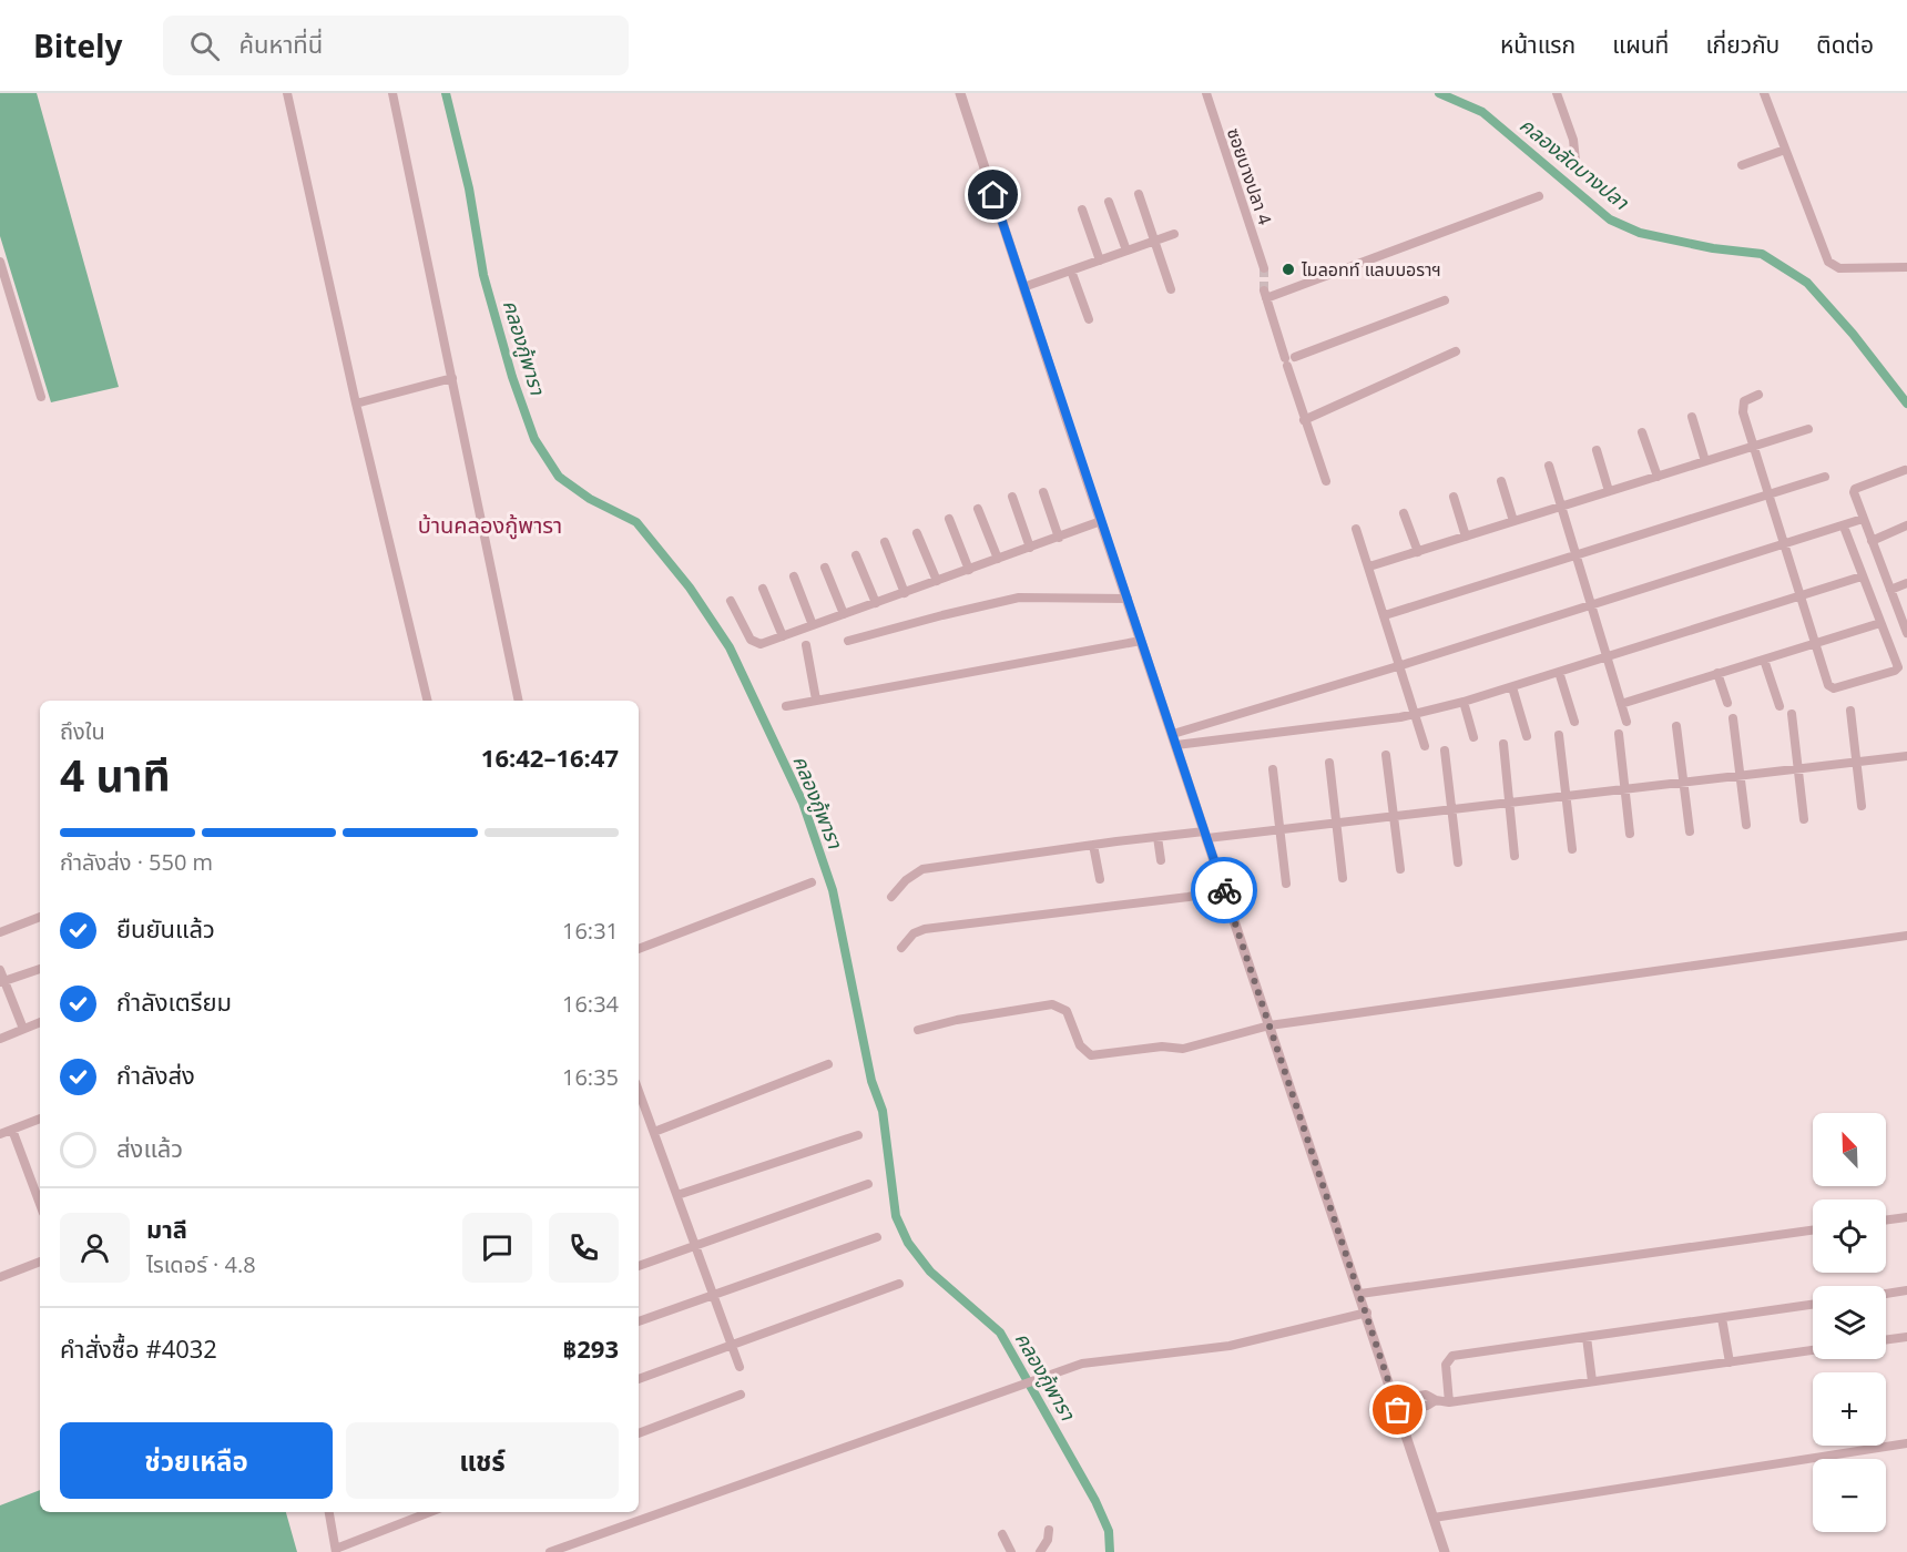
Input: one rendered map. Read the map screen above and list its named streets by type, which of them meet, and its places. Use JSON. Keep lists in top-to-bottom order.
{
  "streets": {
    "street": ["ซอยบางปลา 4"]
  },
  "districts": ["บ้านคลองกู้พารา"],
  "water": ["คลองลัดบางปลา", "คลองกู้พารา"],
  "places": ["ไมลอทท์ แลบบอราฯ"],
  "north": "top left",
  "page": {
    "header": "Bitely",
    "search": "ค้นหาที่นี่",
    "nav": [
      "หน้าแรก",
      "แผนที่",
      "เกี่ยวกับ",
      "ติดต่อ"
    ],
    "heading": ["4 นาที", "ถึงใน", "16:42–16:47"],
    "panel": [
      "มาลี",
      "ไรเดอร์ · 4.8",
      "คำสั่งซื้อ #4032",
      "฿293"
    ],
    "bar": "กำลังส่ง · 550 m",
    "list": [
      ["ยืนยันแล้ว", "16:31"],
      ["กำลังเตรียม", "16:34"],
      ["กำลังส่ง", "16:35"],
      "ส่งแล้ว"
    ],
    "map_buttons": ["+", "−"],
    "buttons": ["ช่วยเหลือ", "แชร์"]
  }
}
